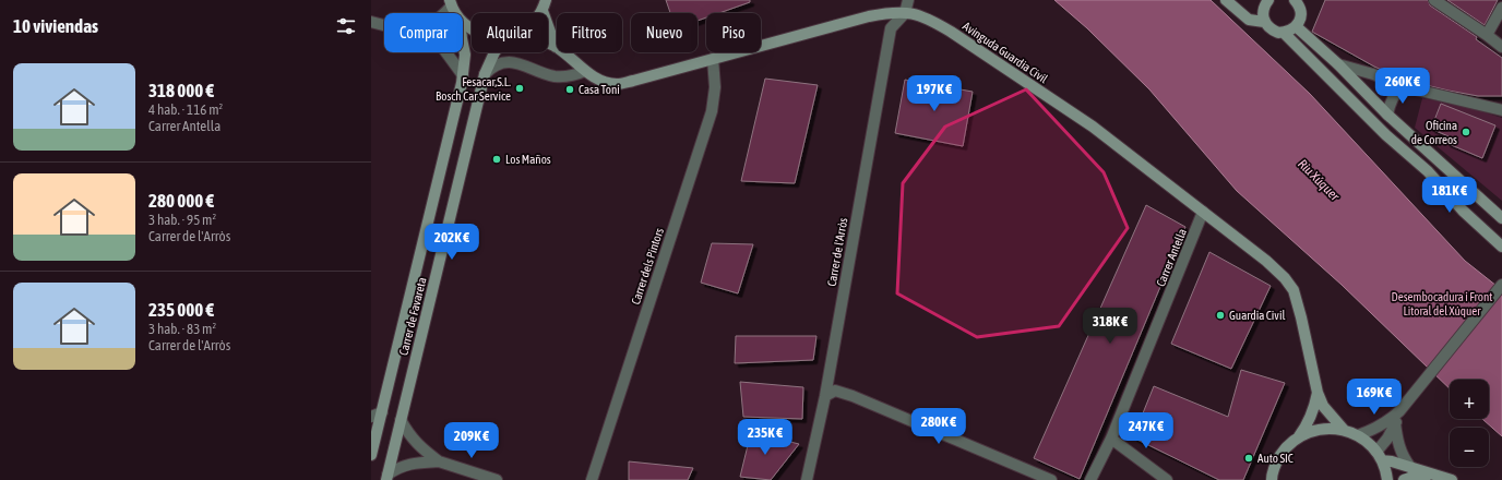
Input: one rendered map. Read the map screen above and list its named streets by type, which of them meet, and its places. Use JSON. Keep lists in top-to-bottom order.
{
  "streets": {
    "street": [
      "Avinguda Guardia Civil",
      "Carrer de l'Arròs",
      "Carrer Antella",
      "Carrer dels Pintors",
      "Carrer de Favareta"
    ]
  },
  "crossings": [
    ["Avinguda Guardia Civil", "Carrer de l'Arròs"],
    ["Avinguda Guardia Civil", "Carrer Antella"],
    ["Avinguda Guardia Civil", "Carrer dels Pintors"]
  ],
  "water": ["Riu Xúquer"],
  "parks": ["Desembocadura i Front Litoral del Xúquer"],
  "places": [
    "Fesacar,S.L. Bosch Car Service",
    "Casa Toni",
    "Oficina de Correos",
    "Los Maños",
    "Guardia Civil",
    "Auto SIC"
  ],
  "page": {
    "heading": "10 viviendas",
    "chip": [
      "Comprar",
      "Alquilar",
      "Filtros",
      "Nuevo",
      "Piso"
    ],
    "list": [
      {
        "name": "318 000 €",
        "note": "4 hab. · 116 m² · Carrer Antella"
      },
      {
        "name": "280 000 €",
        "note": "3 hab. · 95 m² · Carrer de l'Arròs"
      },
      {
        "name": "235 000 €",
        "note": "3 hab. · 83 m² · Carrer de l'Arròs"
      }
    ],
    "price": [
      "260K €",
      "197K €",
      "181K €",
      "202K €",
      "318K €",
      "169K €",
      "280K €",
      "247K €",
      "235K €",
      "209K €"
    ],
    "map_buttons": ["+", "−"]
  }
}
